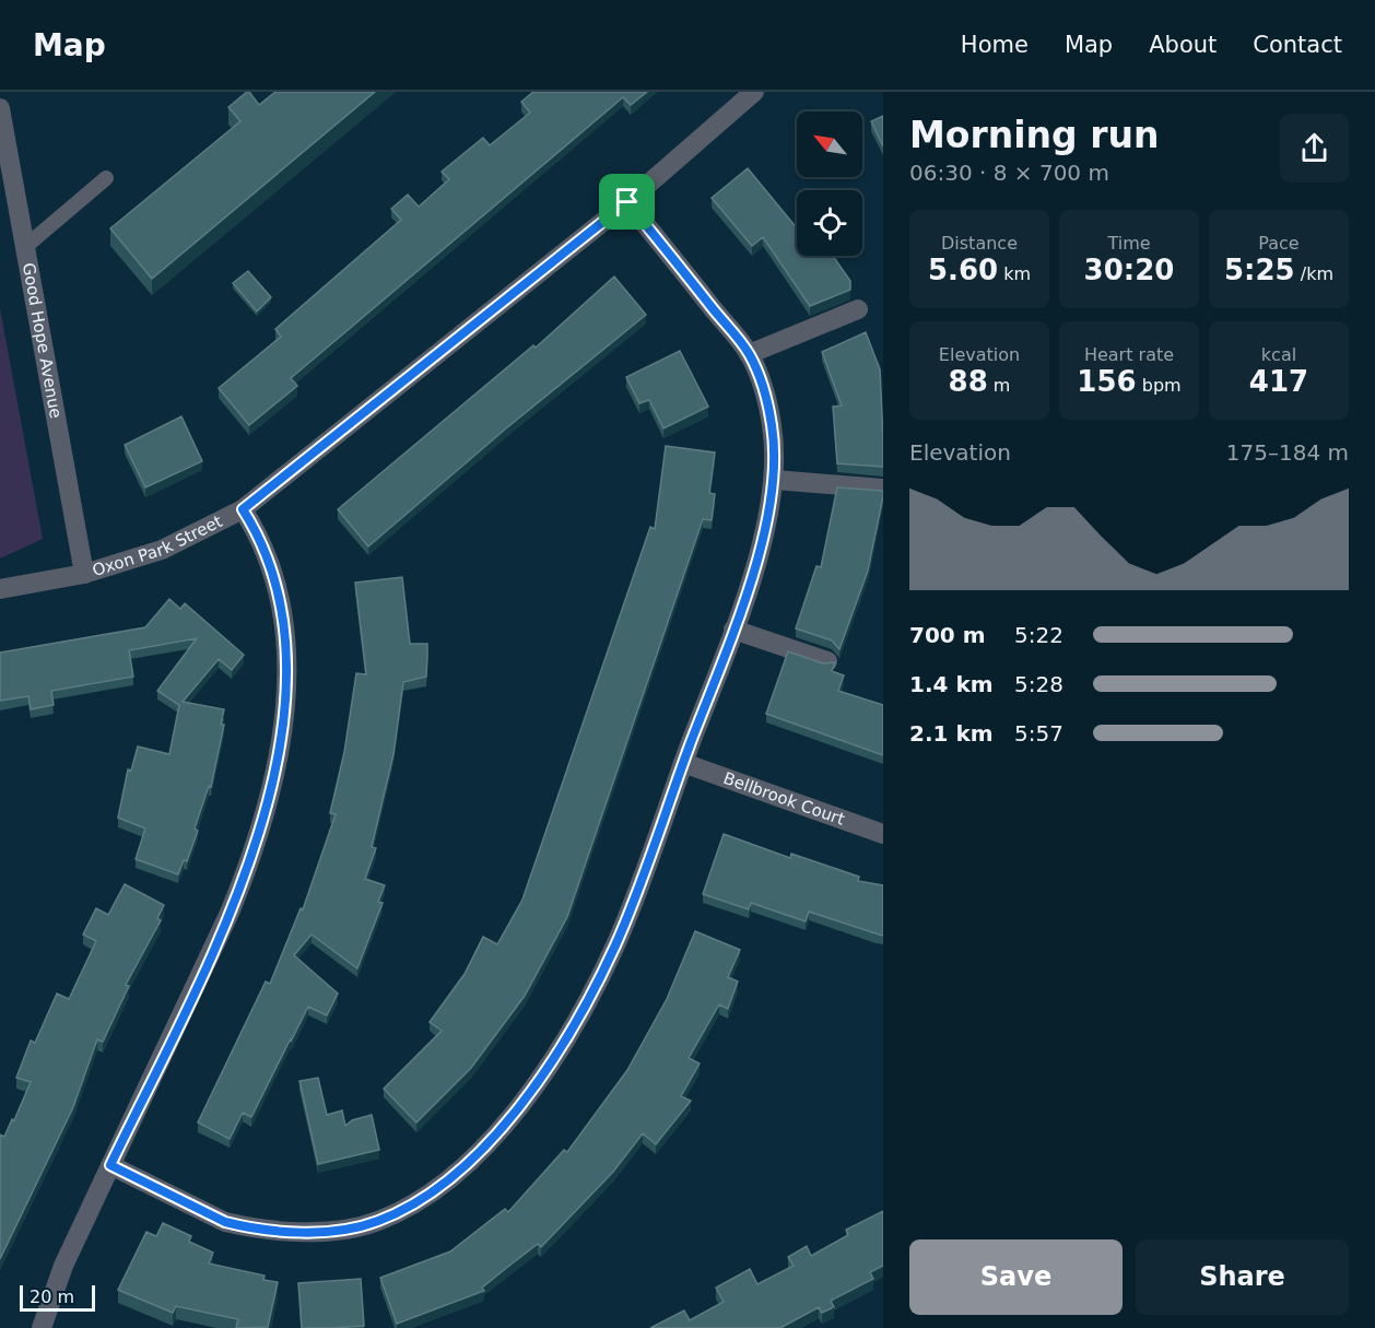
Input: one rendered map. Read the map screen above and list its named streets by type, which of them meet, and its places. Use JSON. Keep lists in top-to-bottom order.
{
  "streets": {
    "street": ["Good Hope Avenue", "Oxon Park Street", "Bellbrook Court"]
  },
  "crossings": [
    ["Good Hope Avenue", "Oxon Park Street"]
  ],
  "scale_bar": "20 m",
  "north": "top left",
  "page": {
    "header": "Map",
    "nav": [
      "Home",
      "Map",
      "About",
      "Contact"
    ],
    "heading": ["Morning run", "06:30 · 8 × 700 m"],
    "stats": [
      ["Distance", "5.60 km"],
      ["Time", "30:20"],
      ["Pace", "5:25 /km"],
      ["Elevation", "88 m"],
      ["Heart rate", "156 bpm"],
      ["kcal", "417"]
    ],
    "chart": ["Elevation", "175–184 m"],
    "list": [
      {
        "name": "700 m",
        "note": "5:22"
      },
      {
        "name": "1.4 km",
        "note": "5:28"
      },
      {
        "name": "2.1 km",
        "note": "5:57"
      }
    ],
    "buttons": ["Save", "Share"],
    "scale": "20 m"
  }
}
